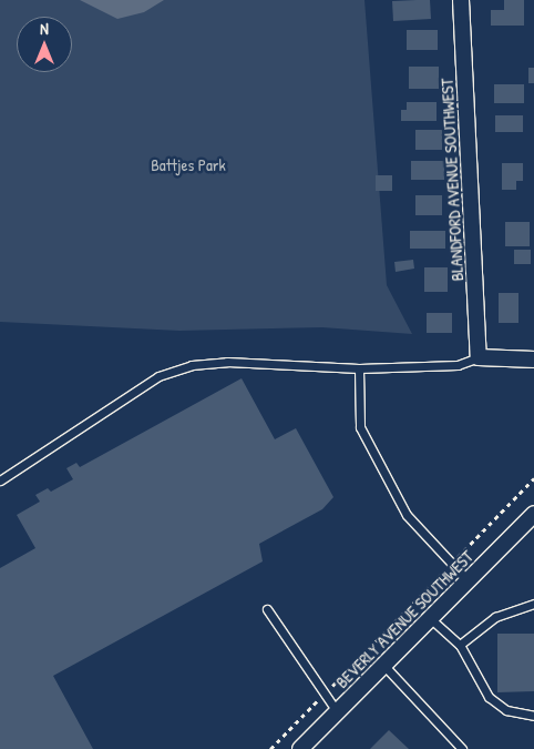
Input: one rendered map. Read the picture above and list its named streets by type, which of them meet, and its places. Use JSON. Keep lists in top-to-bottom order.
{
  "streets": {
    "street": ["BLANDFORD AVENUE SOUTHWEST", "BEVERLY AVENUE SOUTHWEST"]
  },
  "parks": ["Battjes Park"],
  "north": "top"
}
